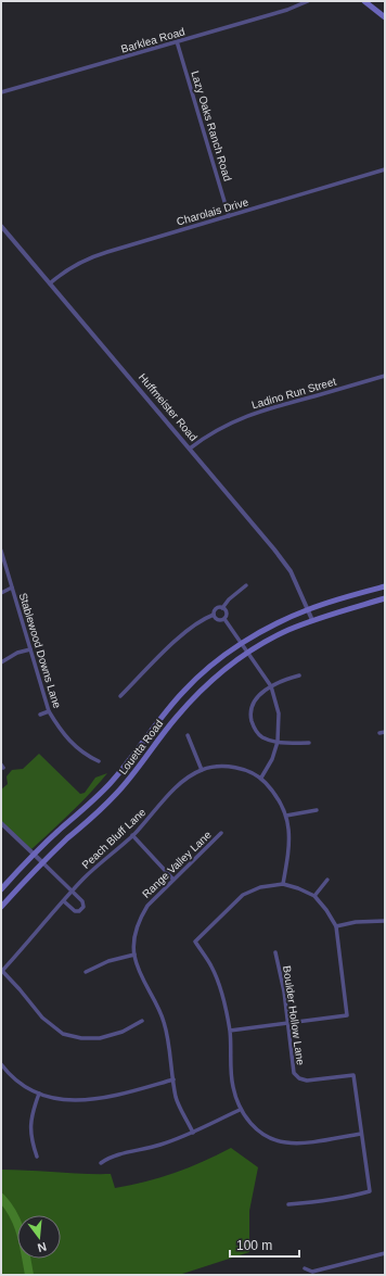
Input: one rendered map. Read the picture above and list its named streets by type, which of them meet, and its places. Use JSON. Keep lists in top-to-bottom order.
{
  "streets": {
    "main road": ["Louetta Road"],
    "street": [
      "Barklea Road",
      "Lazy Oaks Ranch Road",
      "Charolais Drive",
      "Ladino Run Street",
      "Huffmeister Road",
      "Stablewood Downs Lane",
      "Peach Bluff Lane",
      "Range Valley Lane",
      "Boulder Hollow Lane"
    ]
  },
  "crossings": [
    ["Barklea Road", "Lazy Oaks Ranch Road"],
    ["Lazy Oaks Ranch Road", "Charolais Drive"],
    ["Charolais Drive", "Huffmeister Road"],
    ["Ladino Run Street", "Huffmeister Road"],
    ["Huffmeister Road", "Louetta Road"]
  ],
  "scale_bar": "100 m",
  "north": "bottom"
}
